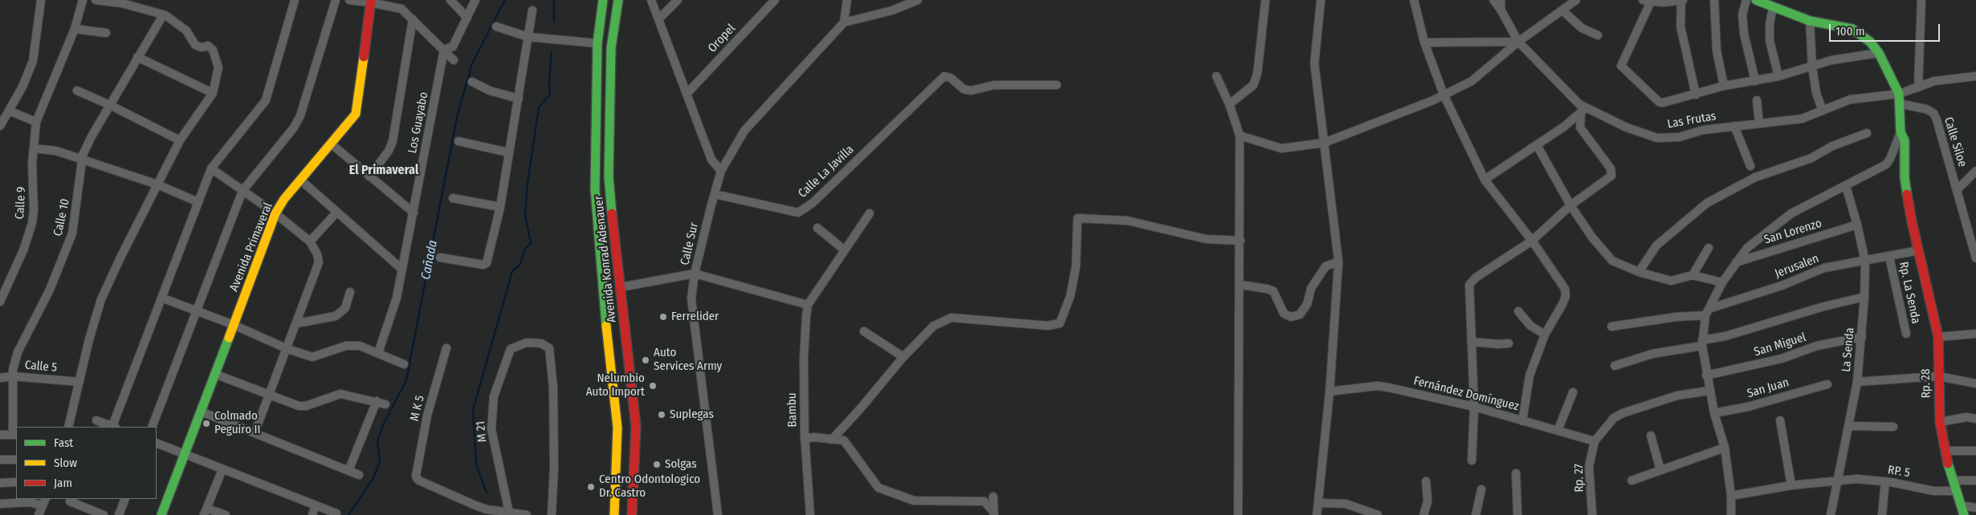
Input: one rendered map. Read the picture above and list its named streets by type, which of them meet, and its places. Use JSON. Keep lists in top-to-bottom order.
{
  "streets": {
    "street": [
      "Oropel",
      "Las Frutas",
      "Los Guayabo",
      "Calle Siloe",
      "Calle La Javilla",
      "Calle 9",
      "Calle 10",
      "San Lorenzo",
      "Calle Sur",
      "Avenida Primaveral",
      "Avenida Konrad Adenauer",
      "Jerusalen",
      "Rp. La Senda",
      "San Miguel",
      "La Senda",
      "Calle 5",
      "Rp. 28",
      "San Juan",
      "Fernández Domínguez",
      "M K 5",
      "Bambu",
      "M 21",
      "RP. 5",
      "Rp. 27"
    ]
  },
  "crossings": [
    ["Las Frutas", "Calle Siloe"],
    ["Las Frutas", "Rp. 28"],
    ["Calle Siloe", "Rp. 28"],
    ["Calle La Javilla", "Calle Sur"],
    ["Calle 10", "Calle 5"],
    ["San Lorenzo", "La Senda"],
    ["Jerusalen", "Rp. La Senda"],
    ["Jerusalen", "La Senda"],
    ["Jerusalen", "Rp. 28"],
    ["San Miguel", "La Senda"],
    ["La Senda", "RP. 5"],
    ["Rp. 28", "RP. 5"],
    ["Fernández Domínguez", "Rp. 27"],
    ["M K 5", "M 21"]
  ],
  "districts": ["El Primaveral"],
  "water": ["Cañada"],
  "places": [
    "Ferrelider",
    "Auto Services Army",
    "Nelumbio Auto Import",
    "Suplegas",
    "Colmado Peguiro II",
    "Solgas",
    "Centro Odontologico Dr. Castro"
  ],
  "legend": ["Fast", "Slow", "Jam"],
  "scale_bar": "100 m"
}
